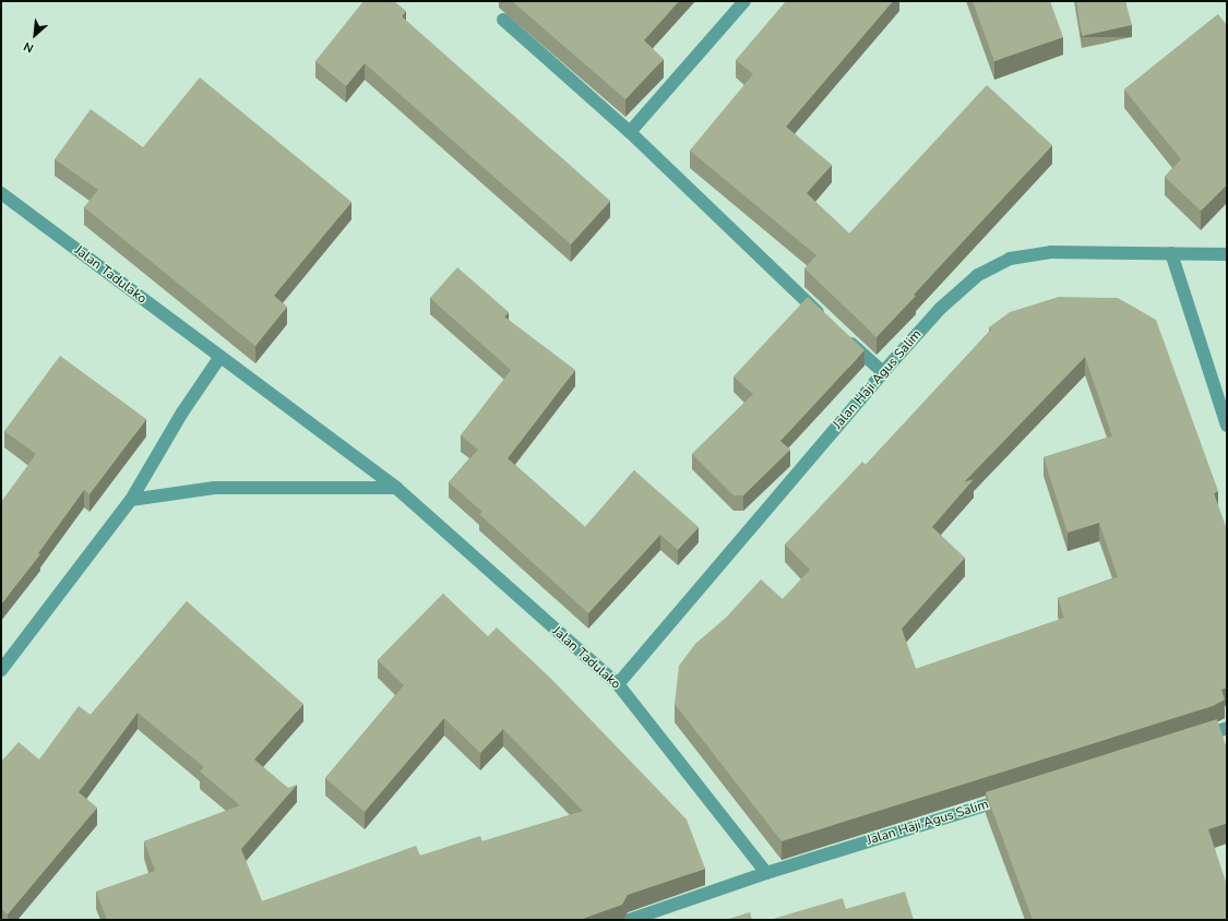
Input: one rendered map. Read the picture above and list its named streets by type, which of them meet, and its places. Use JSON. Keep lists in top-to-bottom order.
{
  "streets": {
    "street": ["Jalan Tadulako", "Jalan Haji Agus Salim"]
  },
  "crossings": [
    ["Jalan Tadulako", "Jalan Haji Agus Salim"]
  ],
  "north": "bottom left"
}
